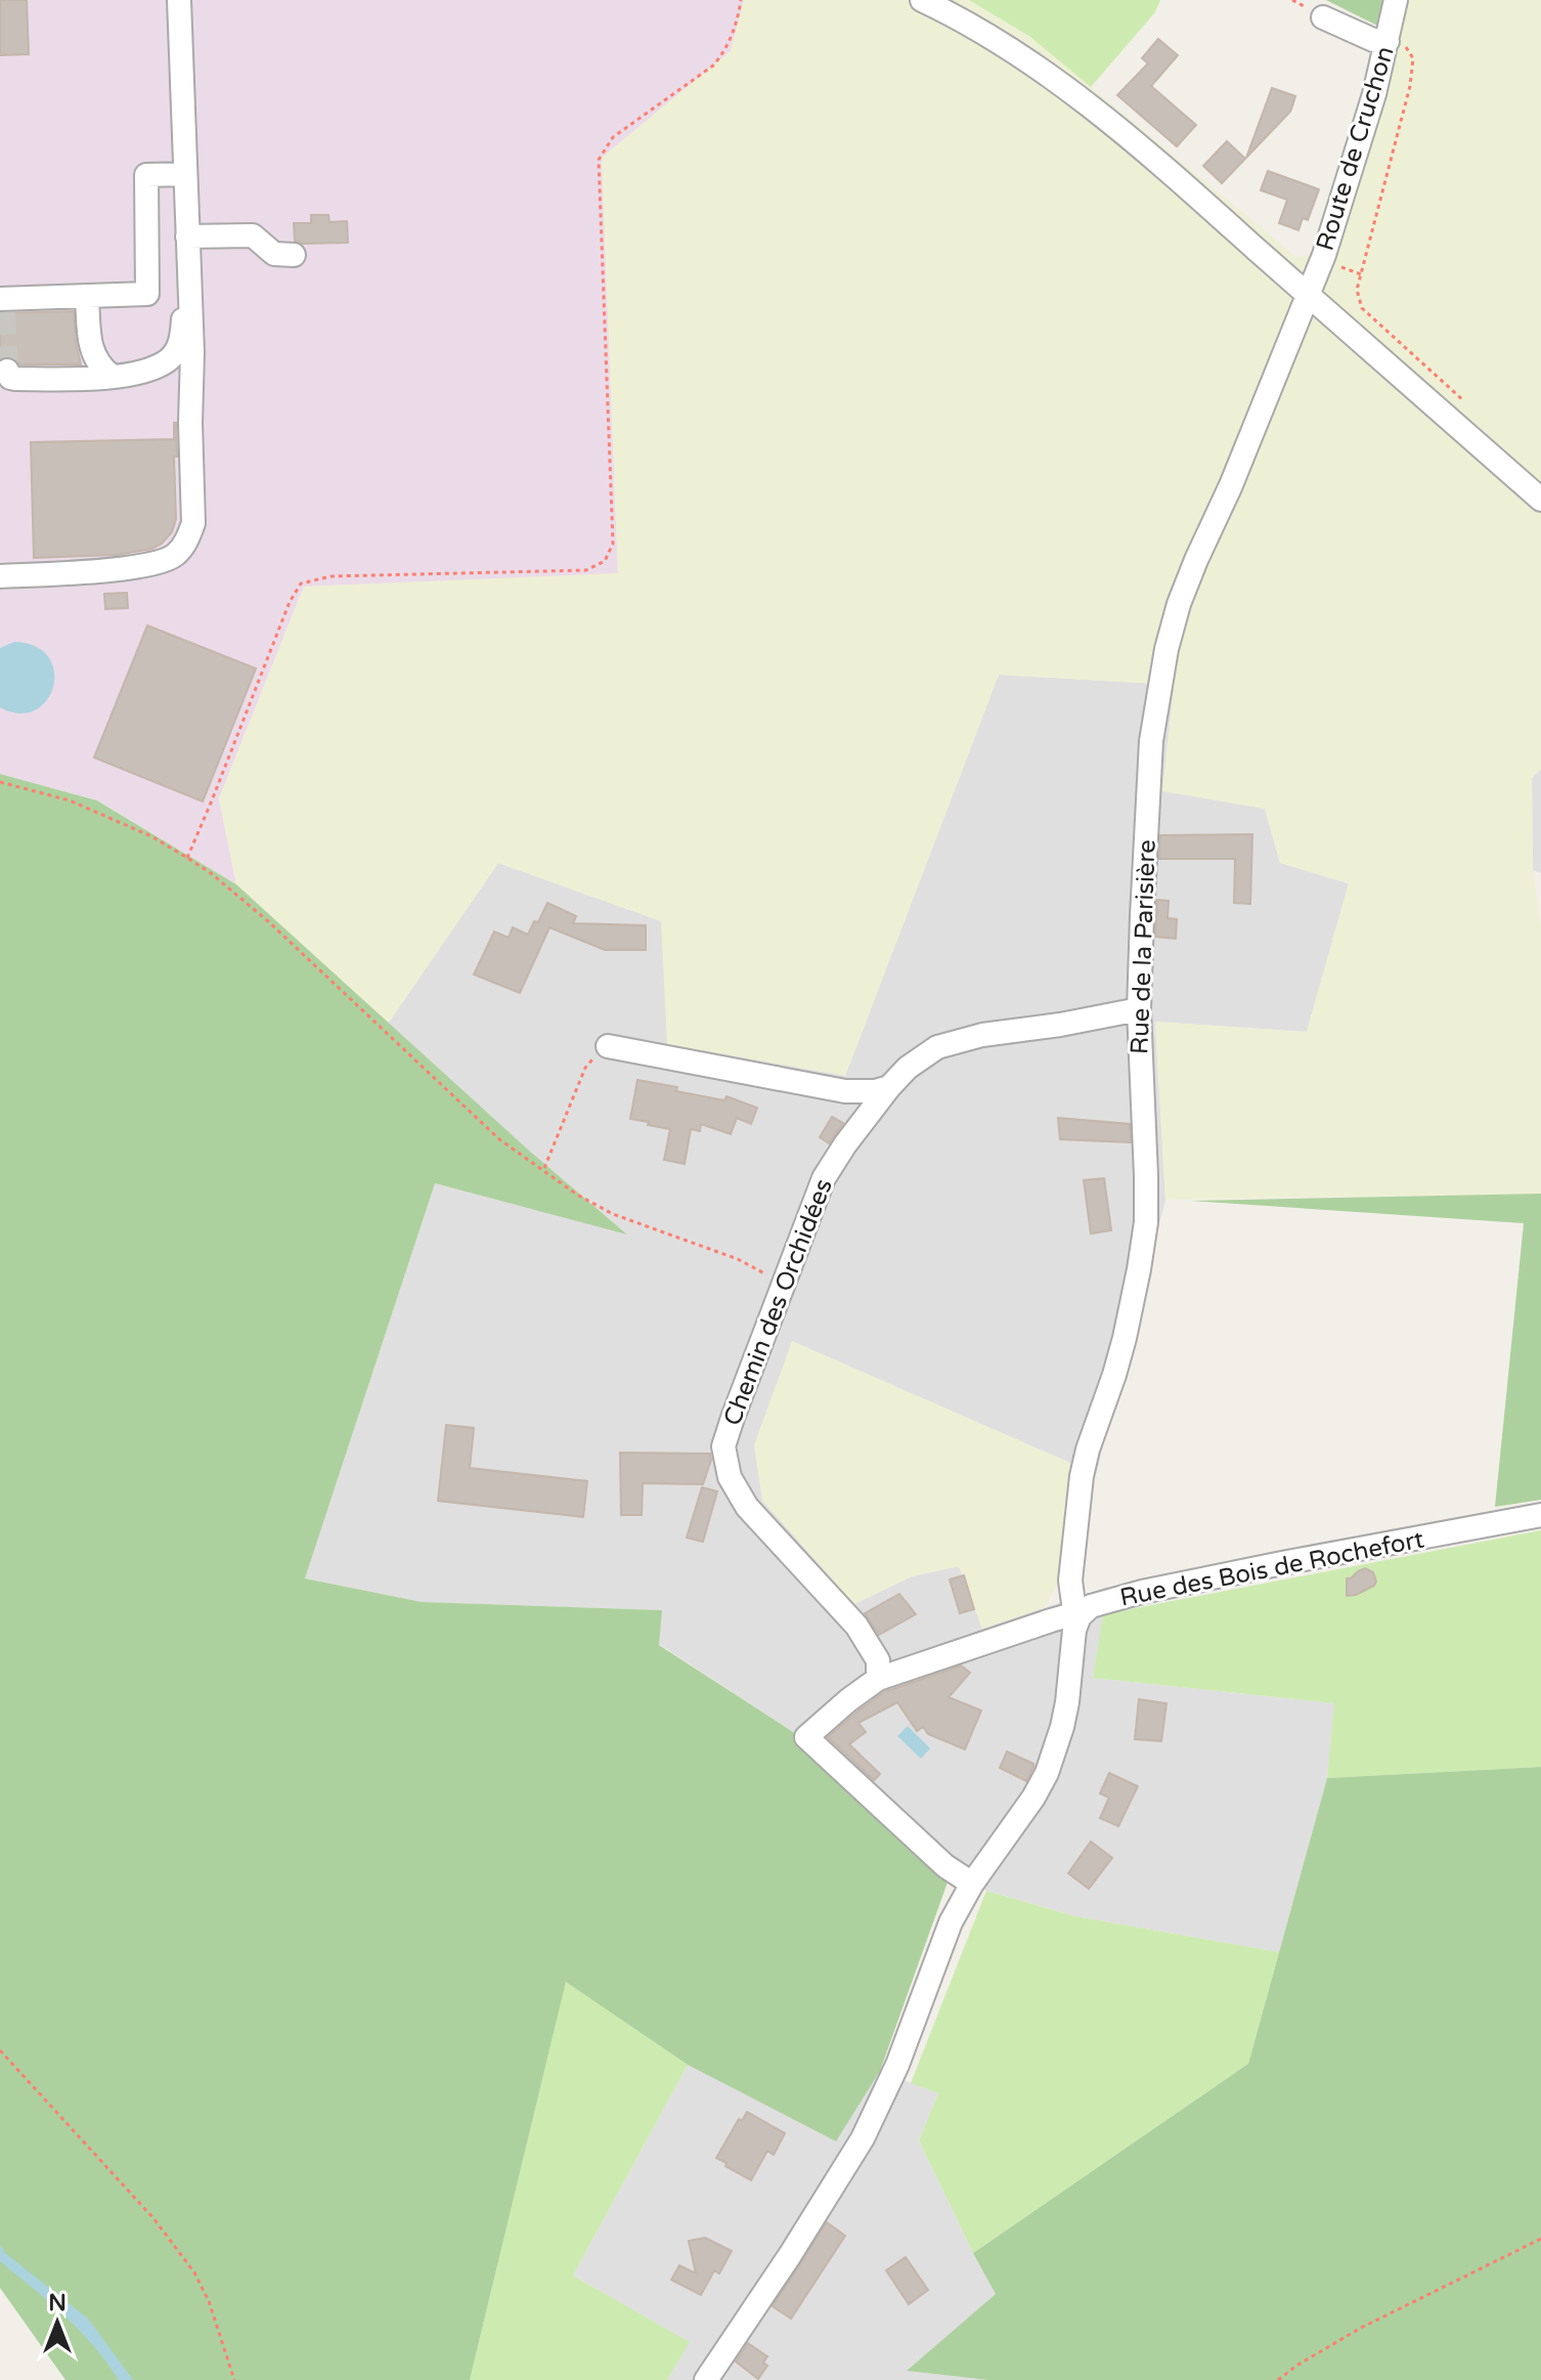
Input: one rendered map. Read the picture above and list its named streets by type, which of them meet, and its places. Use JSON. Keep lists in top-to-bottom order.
{
  "streets": {
    "street": [
      "Route de Cruchon",
      "Rue de la Parisière",
      "Chemin des Orchidées",
      "Rue des Bois de Rochefort"
    ]
  },
  "crossings": [
    ["Route de Cruchon", "Rue de la Parisière"],
    ["Rue de la Parisière", "Chemin des Orchidées"],
    ["Rue de la Parisière", "Rue des Bois de Rochefort"],
    ["Chemin des Orchidées", "Rue des Bois de Rochefort"]
  ],
  "north": "top"
}
